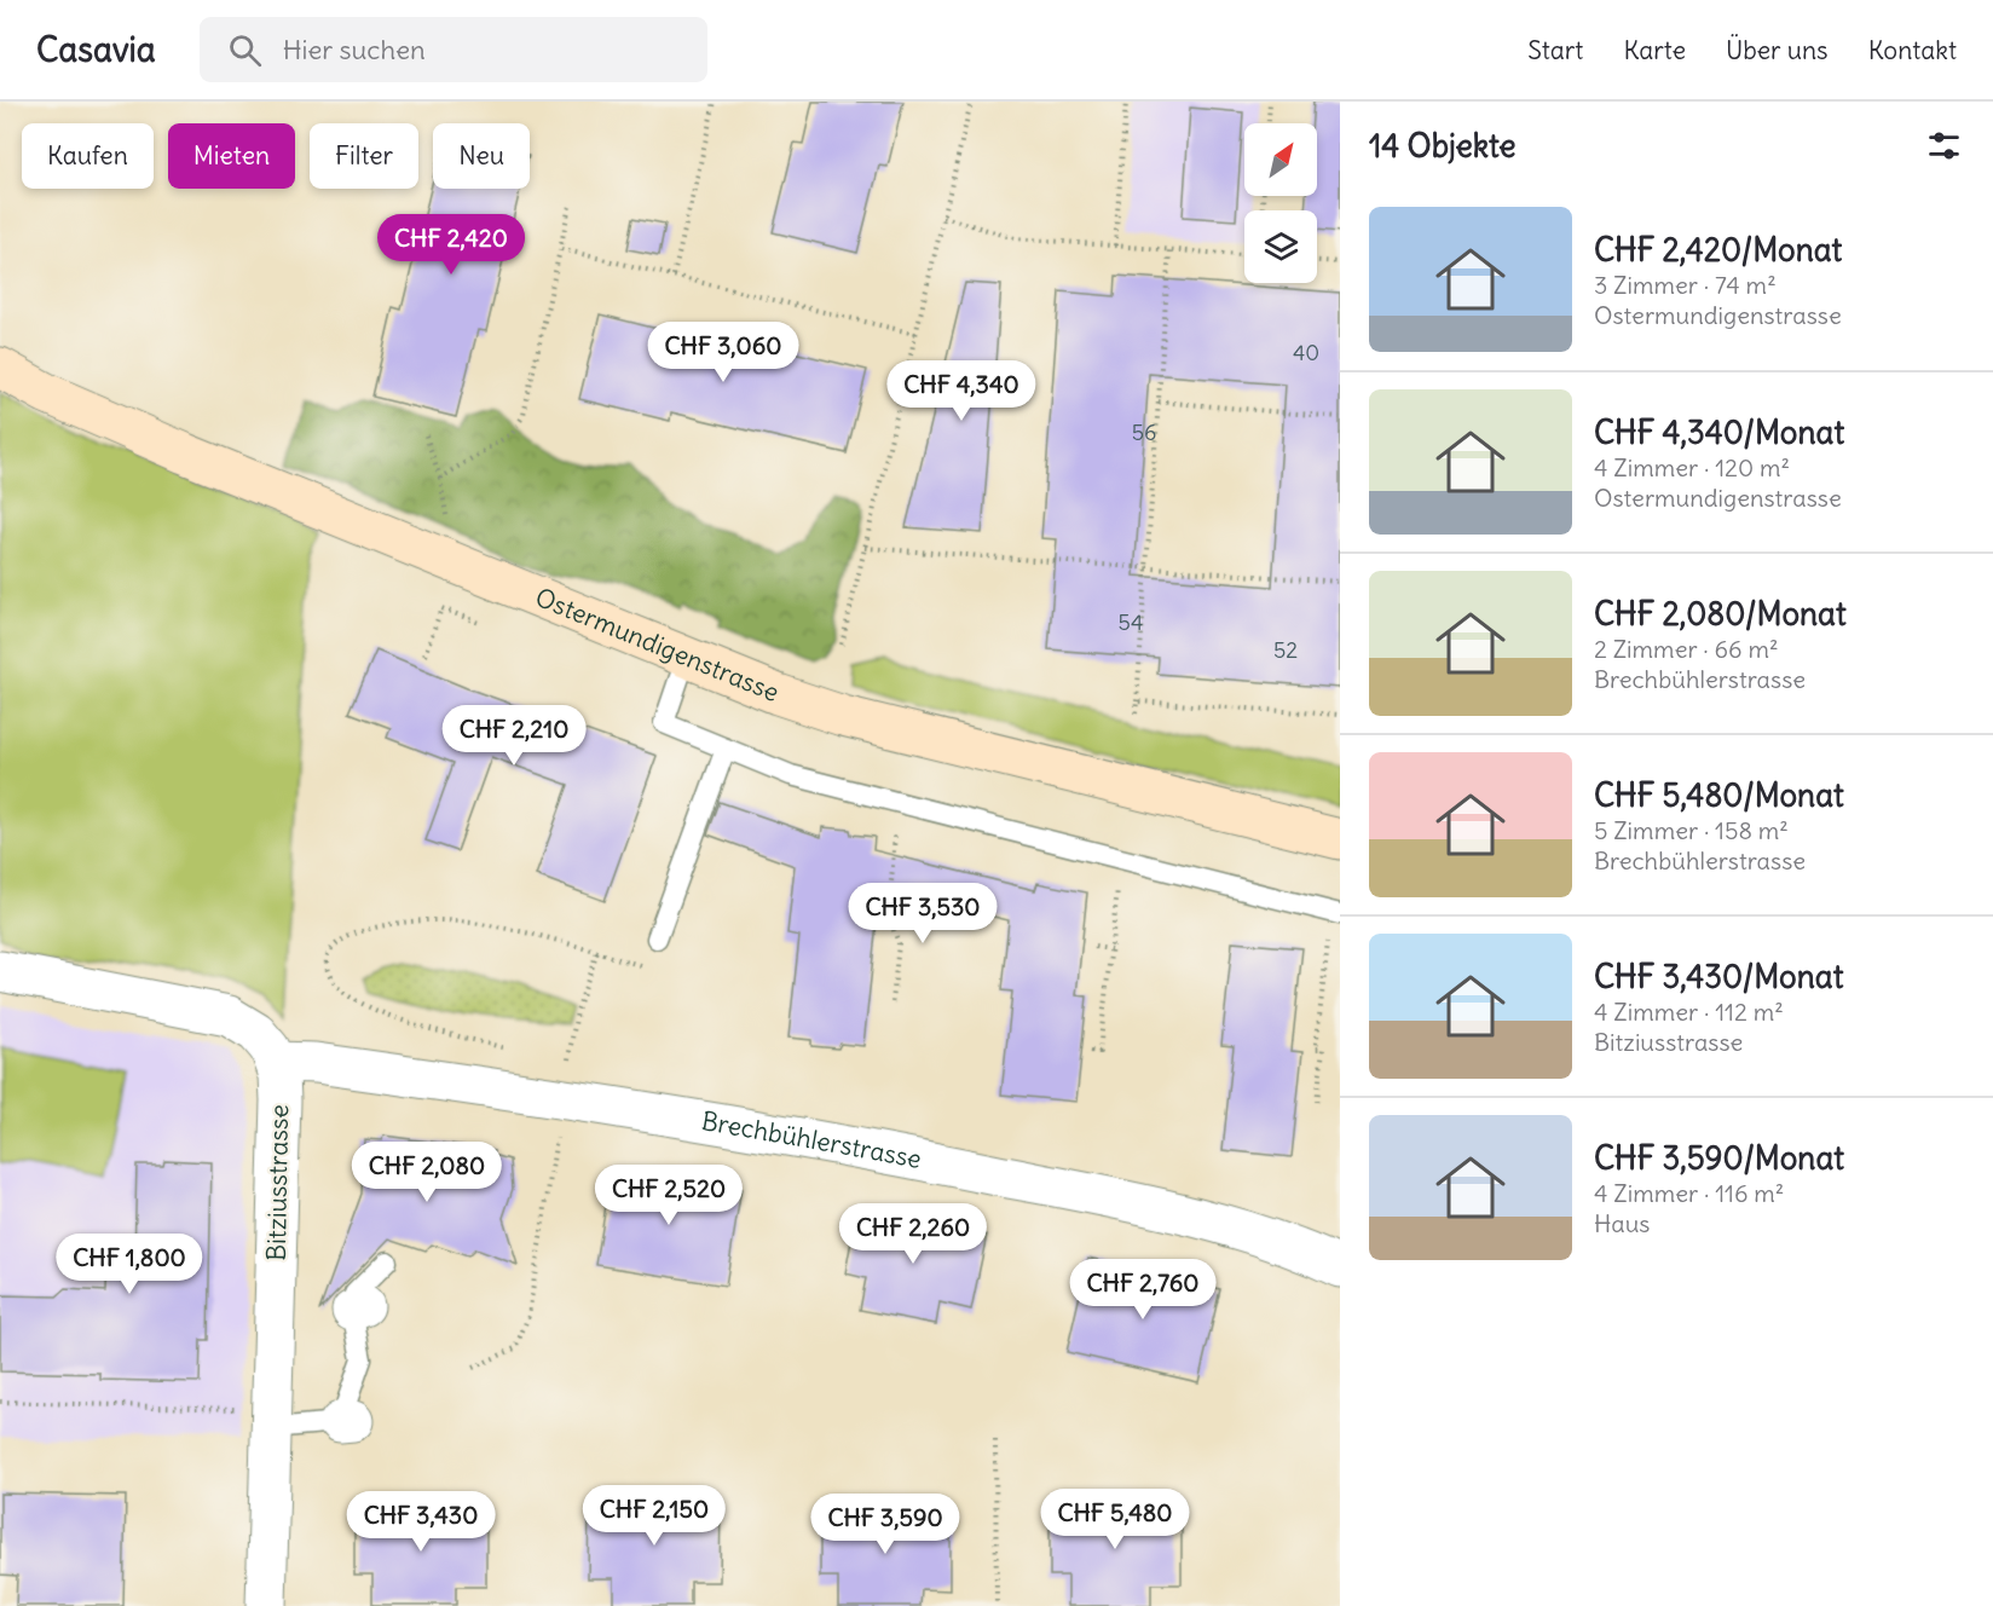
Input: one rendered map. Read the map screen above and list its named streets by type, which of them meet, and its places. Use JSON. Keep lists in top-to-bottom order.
{
  "streets": {
    "main road": ["Ostermundigenstrasse"],
    "street": ["Brechbühlerstrasse", "Bitziusstrasse"]
  },
  "crossings": [
    ["Brechbühlerstrasse", "Bitziusstrasse"]
  ],
  "house_numbers": [
    "40",
    "56",
    "54",
    "52"
  ],
  "north": "top right",
  "page": {
    "header": "Casavia",
    "search": "Hier suchen",
    "nav": [
      "Start",
      "Karte",
      "Über uns",
      "Kontakt"
    ],
    "heading": "14 Objekte",
    "chip": [
      "Kaufen",
      "Mieten",
      "Filter",
      "Neu"
    ],
    "list": [
      {
        "name": "CHF 2,420/Monat",
        "note": "3 Zimmer · 74 m² · Ostermundigenstrasse"
      },
      {
        "name": "CHF 4,340/Monat",
        "note": "4 Zimmer · 120 m² · Ostermundigenstrasse"
      },
      {
        "name": "CHF 2,080/Monat",
        "note": "2 Zimmer · 66 m² · Brechbühlerstrasse"
      },
      {
        "name": "CHF 5,480/Monat",
        "note": "5 Zimmer · 158 m² · Brechbühlerstrasse"
      },
      {
        "name": "CHF 3,430/Monat",
        "note": "4 Zimmer · 112 m² · Bitziusstrasse"
      },
      {
        "name": "CHF 3,590/Monat",
        "note": "4 Zimmer · 116 m² · Haus"
      }
    ],
    "price": [
      "CHF 2,420",
      "CHF 3,060",
      "CHF 4,340",
      "CHF 2,210",
      "CHF 3,530",
      "CHF 2,080",
      "CHF 2,520",
      "CHF 2,260",
      "CHF 1,800",
      "CHF 2,760",
      "CHF 2,150",
      "CHF 5,480",
      "CHF 3,430",
      "CHF 3,590"
    ]
  }
}
